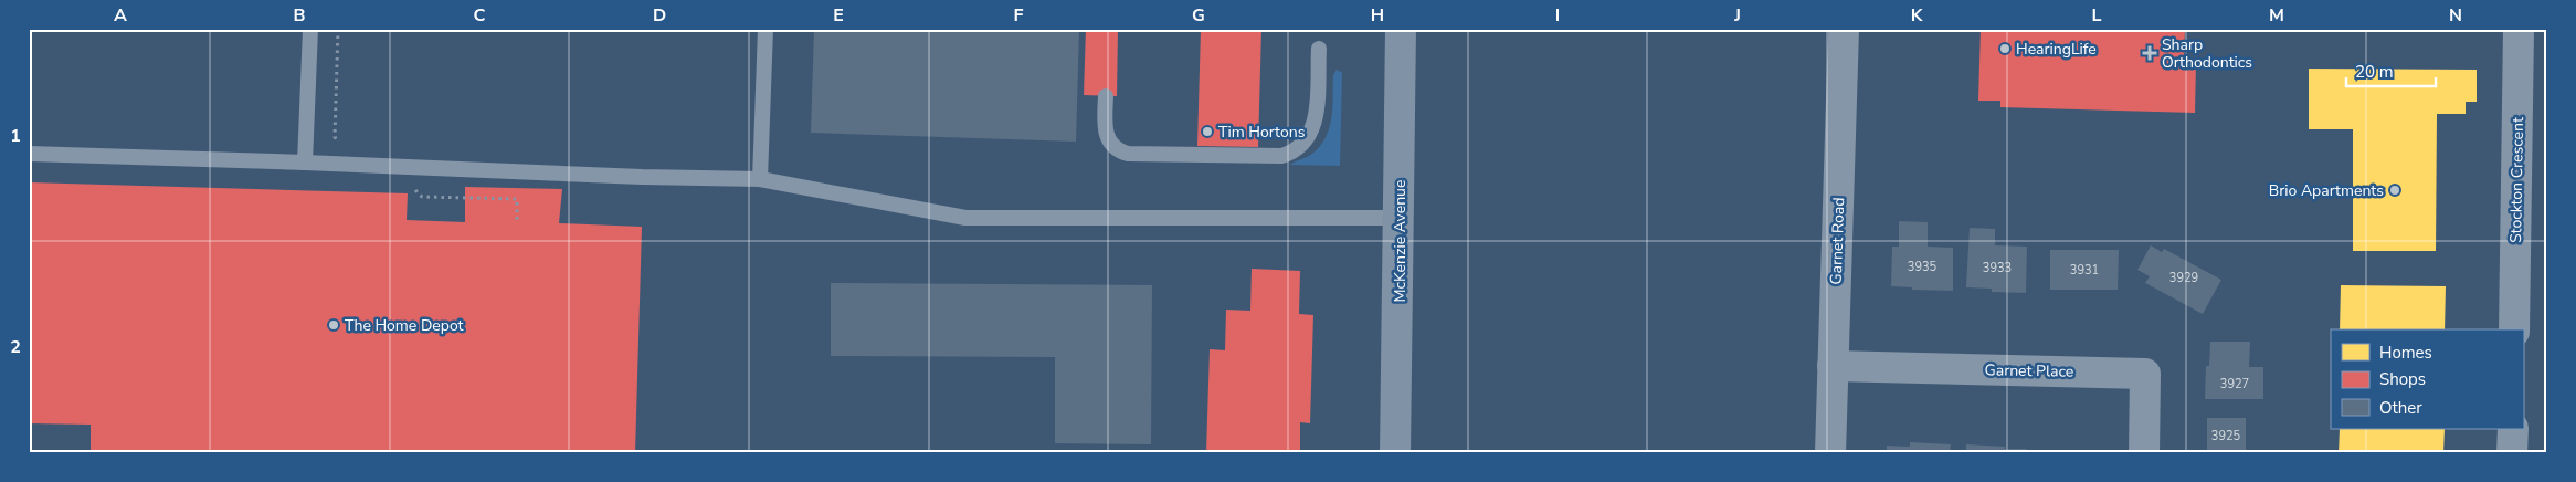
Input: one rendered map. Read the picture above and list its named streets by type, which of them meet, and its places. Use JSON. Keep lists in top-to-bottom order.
{
  "streets": {
    "main road": ["McKenzie Avenue"],
    "street": ["Stockton Crescent", "Garnet Road", "Garnet Place"]
  },
  "crossings": [
    ["Garnet Road", "Garnet Place"]
  ],
  "places": {
    "other": [
      "HearingLife",
      "Tim Hortons",
      "Brio Apartments",
      "The Home Depot"
    ],
    "health": ["Sharp Orthodontics"]
  },
  "house_numbers": [
    "3935",
    "3933",
    "3931",
    "3929",
    "3927",
    "3925"
  ],
  "legend": ["Homes", "Shops", "Other"],
  "scale_bar": "20 m",
  "grid": {
    "columns": [
      "A",
      "B",
      "C",
      "D",
      "E",
      "F",
      "G",
      "H",
      "I",
      "J",
      "K",
      "L",
      "M",
      "N"
    ],
    "rows": ["1", "2"]
  }
}
